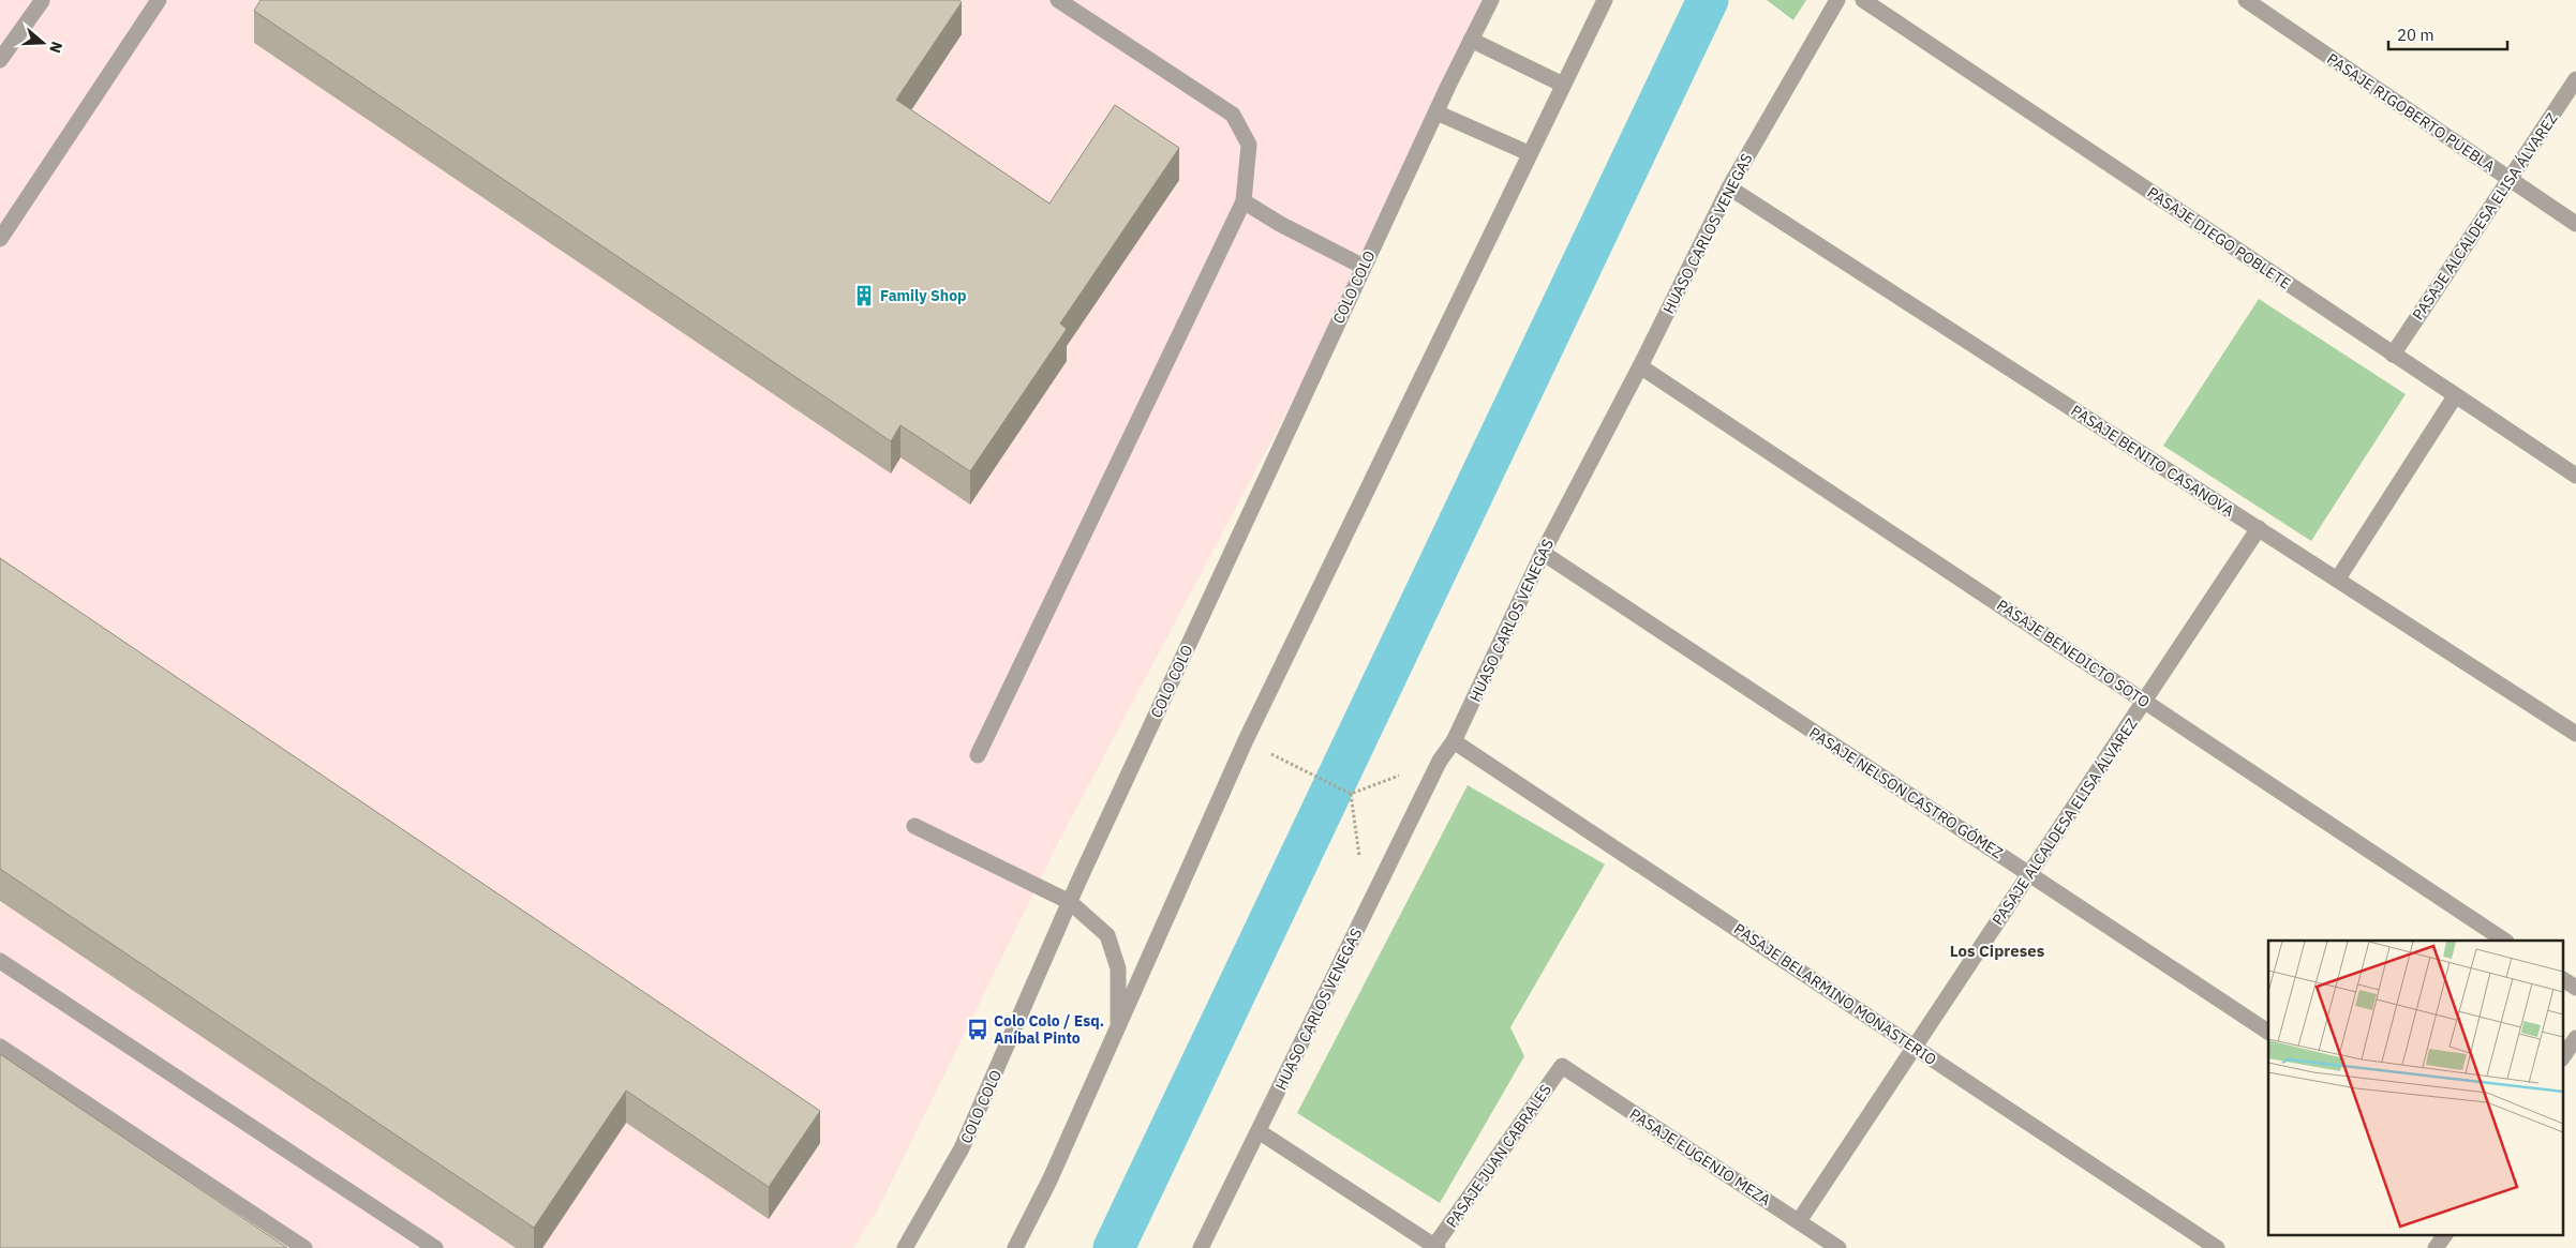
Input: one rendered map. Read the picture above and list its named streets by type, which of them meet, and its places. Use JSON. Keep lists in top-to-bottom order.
{
  "streets": {
    "street": [
      "PASAJE RIGOBERTO PUEBLA",
      "PASAJE ALCALDESA ELISA ÁLVAREZ",
      "HUASO CARLOS VENEGAS",
      "PASAJE DIEGO POBLETE",
      "COLO COLO",
      "PASAJE BENITO CASANOVA",
      "PASAJE BENEDICTO SOTO",
      "PASAJE NELSON CASTRO GÓMEZ",
      "PASAJE BELARMINO MONASTERIO",
      "PASAJE JUAN CABRALES",
      "PASAJE EUGENIO MEZA"
    ]
  },
  "crossings": [
    ["PASAJE RIGOBERTO PUEBLA", "PASAJE ALCALDESA ELISA ÁLVAREZ"],
    ["PASAJE ALCALDESA ELISA ÁLVAREZ", "PASAJE DIEGO POBLETE"],
    ["PASAJE ALCALDESA ELISA ÁLVAREZ", "PASAJE BENITO CASANOVA"],
    ["PASAJE ALCALDESA ELISA ÁLVAREZ", "PASAJE BENEDICTO SOTO"],
    ["PASAJE ALCALDESA ELISA ÁLVAREZ", "PASAJE NELSON CASTRO GÓMEZ"],
    ["PASAJE ALCALDESA ELISA ÁLVAREZ", "PASAJE BELARMINO MONASTERIO"],
    ["PASAJE ALCALDESA ELISA ÁLVAREZ", "PASAJE EUGENIO MEZA"],
    ["HUASO CARLOS VENEGAS", "PASAJE BENITO CASANOVA"],
    ["HUASO CARLOS VENEGAS", "PASAJE BENEDICTO SOTO"],
    ["HUASO CARLOS VENEGAS", "PASAJE NELSON CASTRO GÓMEZ"],
    ["HUASO CARLOS VENEGAS", "PASAJE BELARMINO MONASTERIO"],
    ["PASAJE JUAN CABRALES", "PASAJE EUGENIO MEZA"]
  ],
  "districts": ["Los Cipreses"],
  "places": {
    "building": ["Family Shop"],
    "bus stop": ["Colo Colo / Esq. Aníbal Pinto"]
  },
  "scale_bar": "20 m",
  "north": "right"
}
